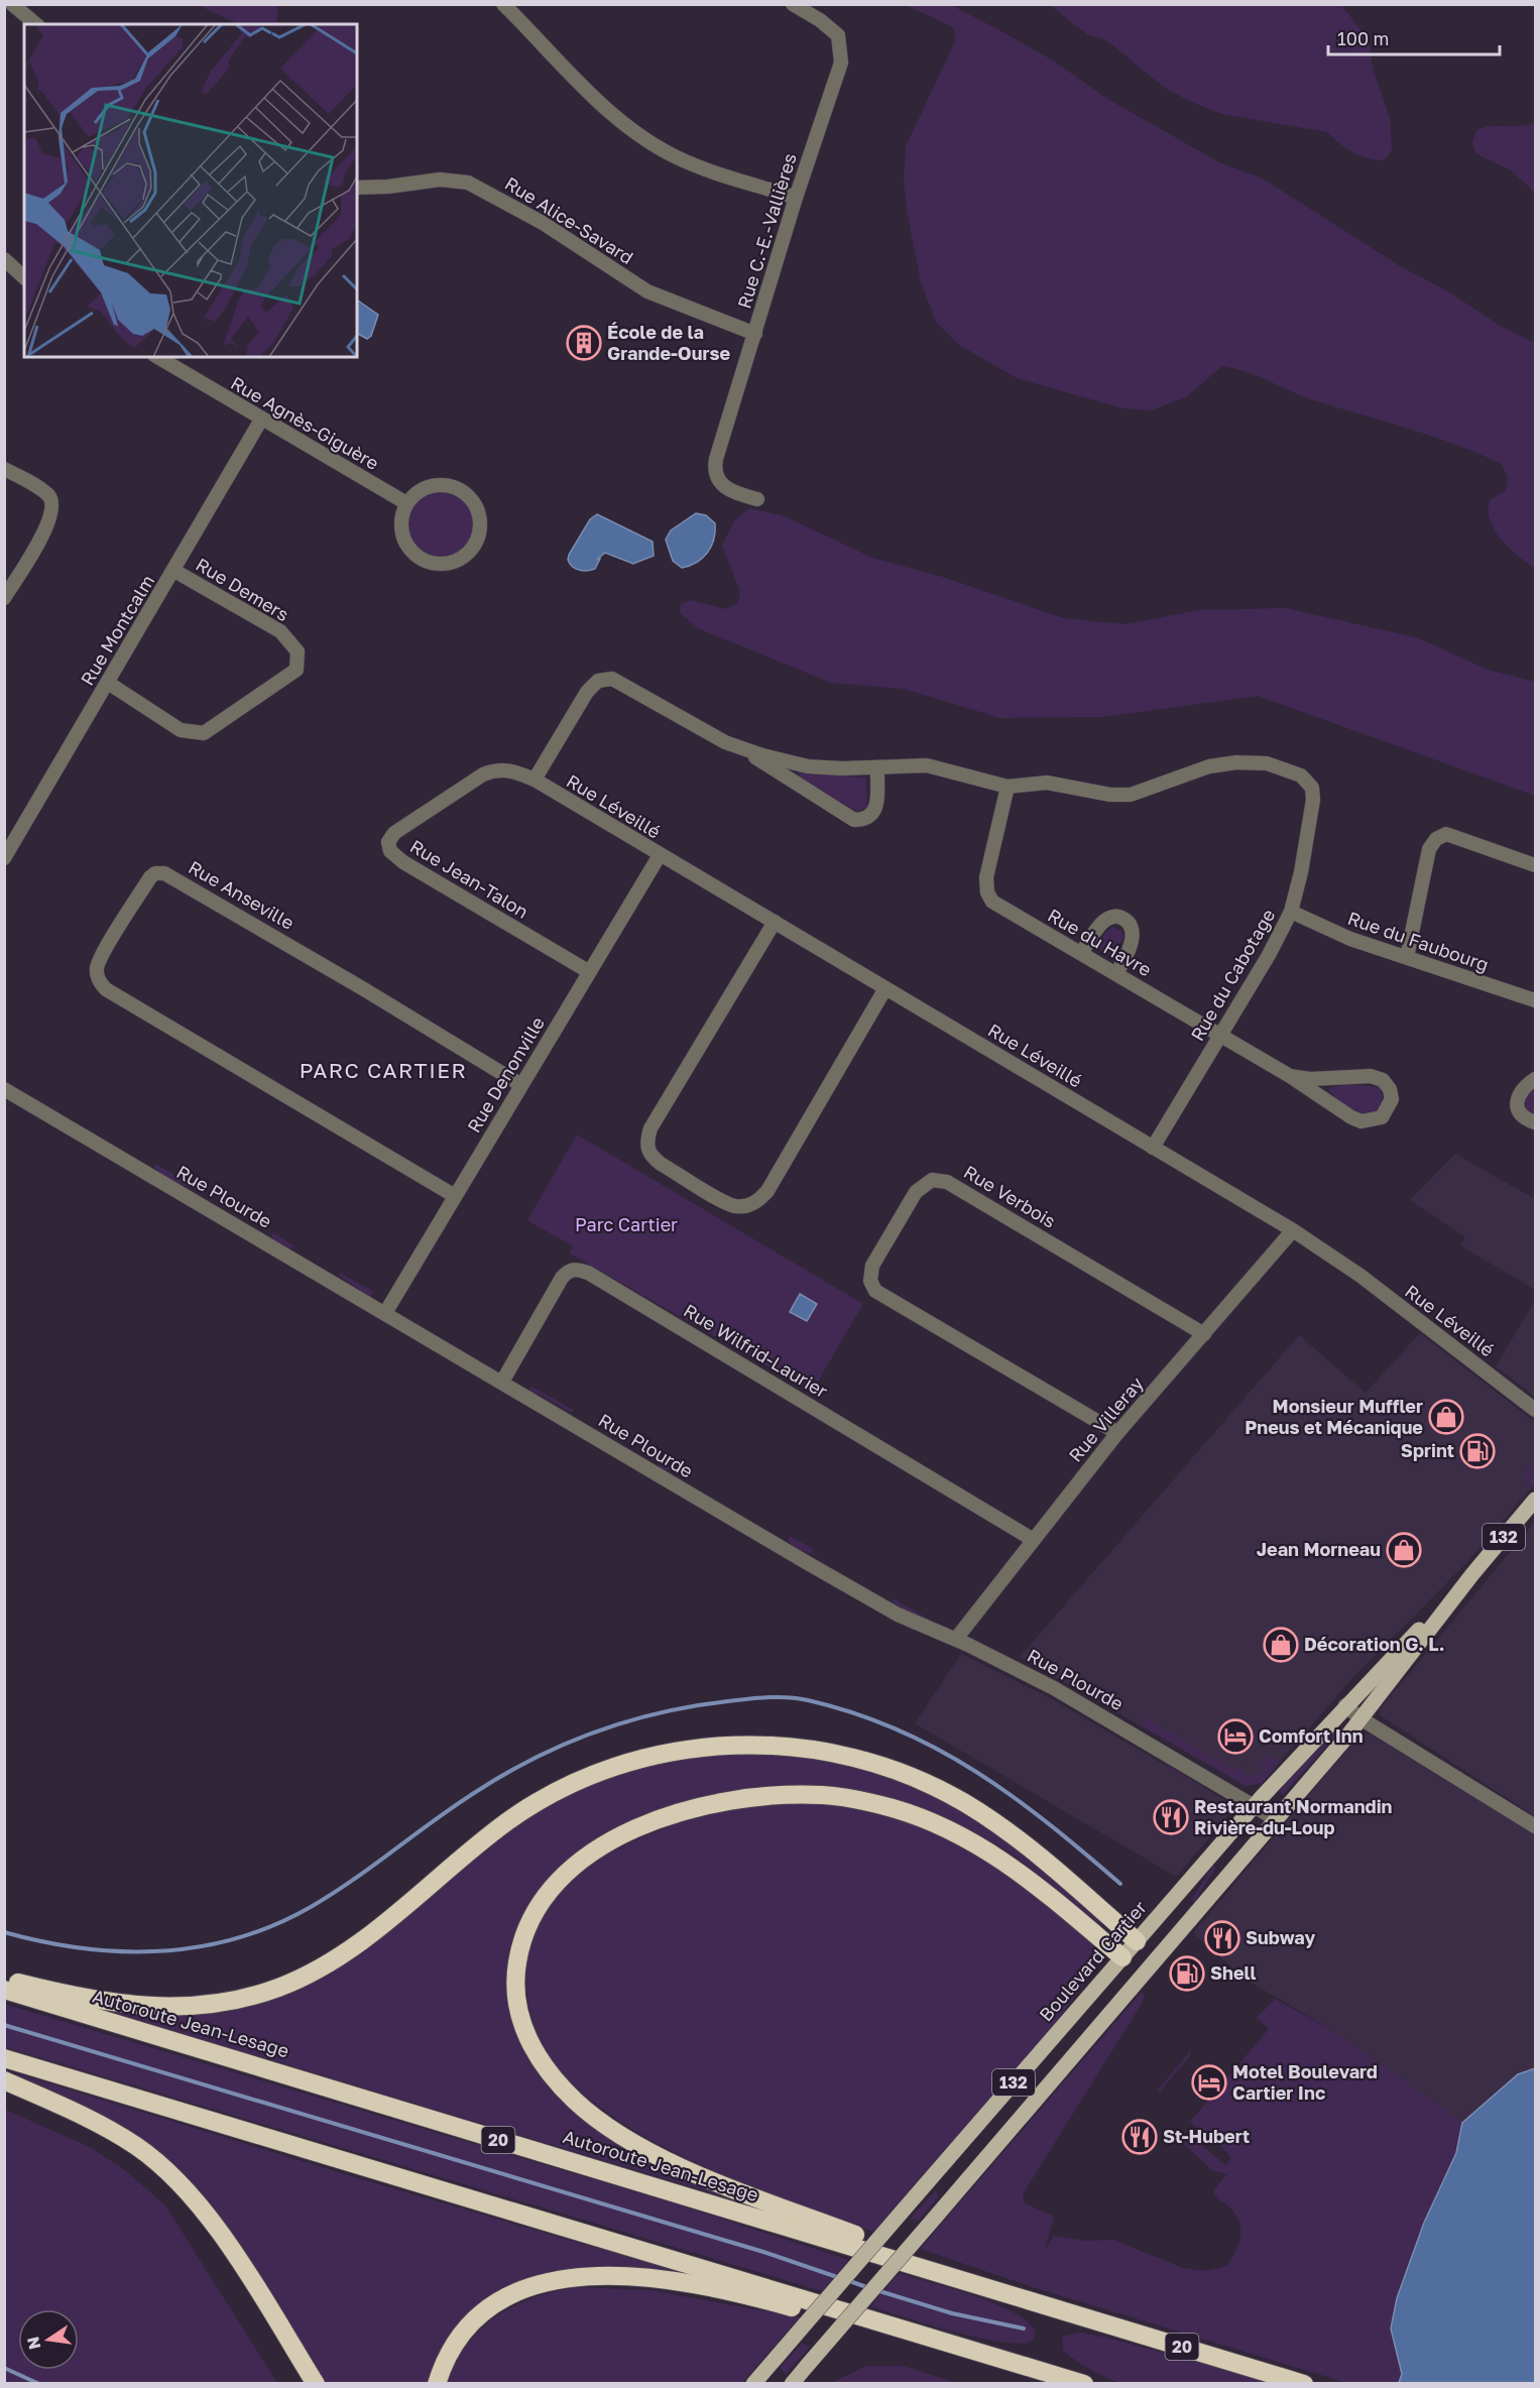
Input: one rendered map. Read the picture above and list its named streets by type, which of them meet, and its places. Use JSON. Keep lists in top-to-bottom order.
{
  "streets": {
    "highway": ["Autoroute Jean-Lesage", "20"],
    "main road": ["132", "Boulevard Cartier"],
    "street": [
      "Rue Alice-Savard",
      "Rue C.-E.-Vallières",
      "Rue Agnès-Giguère",
      "Rue Demers",
      "Rue Montcalm",
      "Rue Léveillé",
      "Rue Jean-Talon",
      "Rue Anseville",
      "Rue du Faubourg",
      "Rue du Havre",
      "Rue du Cabotage",
      "Rue Denonville",
      "Rue Plourde",
      "Rue Verbois",
      "Rue Wilfrid-Laurier",
      "Rue Villeray"
    ]
  },
  "crossings": [
    ["Rue Alice-Savard", "Rue C.-E.-Vallières"],
    ["Rue Agnès-Giguère", "Rue Montcalm"],
    ["Rue Demers", "Rue Montcalm"],
    ["Rue Léveillé", "Rue Jean-Talon"],
    ["Rue Léveillé", "Rue du Cabotage"],
    ["Rue Léveillé", "Rue Denonville"],
    ["Rue Léveillé", "Rue Villeray"],
    ["Rue Jean-Talon", "Rue Denonville"],
    ["Rue Anseville", "Rue Denonville"],
    ["Rue du Faubourg", "Rue du Cabotage"],
    ["Rue du Havre", "Rue du Cabotage"],
    ["Rue Denonville", "Rue Plourde"],
    ["Rue Plourde", "Rue Wilfrid-Laurier"],
    ["Rue Plourde", "Rue Villeray"],
    ["Rue Plourde", "Boulevard Cartier"],
    ["Rue Verbois", "Rue Villeray"],
    ["Rue Wilfrid-Laurier", "Rue Villeray"]
  ],
  "districts": ["PARC CARTIER"],
  "parks": ["Parc Cartier"],
  "places": {
    "building": ["École de la Grande-Ourse"],
    "shop": ["Monsieur Muffler Pneus et Mécanique", "Jean Morneau", "Décoration G. L."],
    "fuel station": ["Sprint", "Shell"],
    "hotel": ["Comfort Inn", "Motel Boulevard Cartier Inc"],
    "restaurant": ["Restaurant Normandin Rivière-du-Loup", "Subway", "St-Hubert"]
  },
  "scale_bar": "100 m",
  "north": "left"
}
